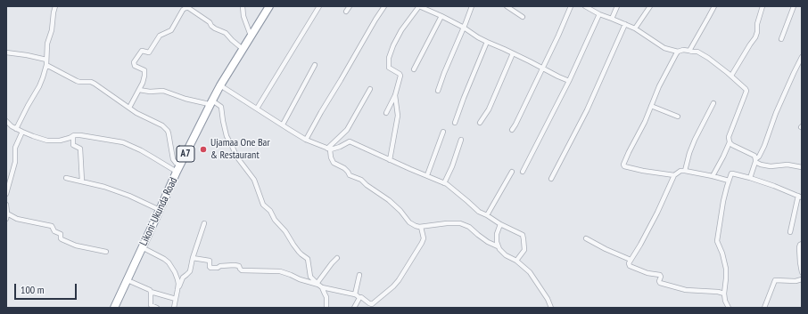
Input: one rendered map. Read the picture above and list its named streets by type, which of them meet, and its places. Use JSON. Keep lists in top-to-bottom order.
{
  "streets": {
    "highway": ["A7", "Likoni-Ukunda Road"]
  },
  "places": ["Ujamaa One Bar & Restaurant"],
  "scale_bar": "100 m"
}
